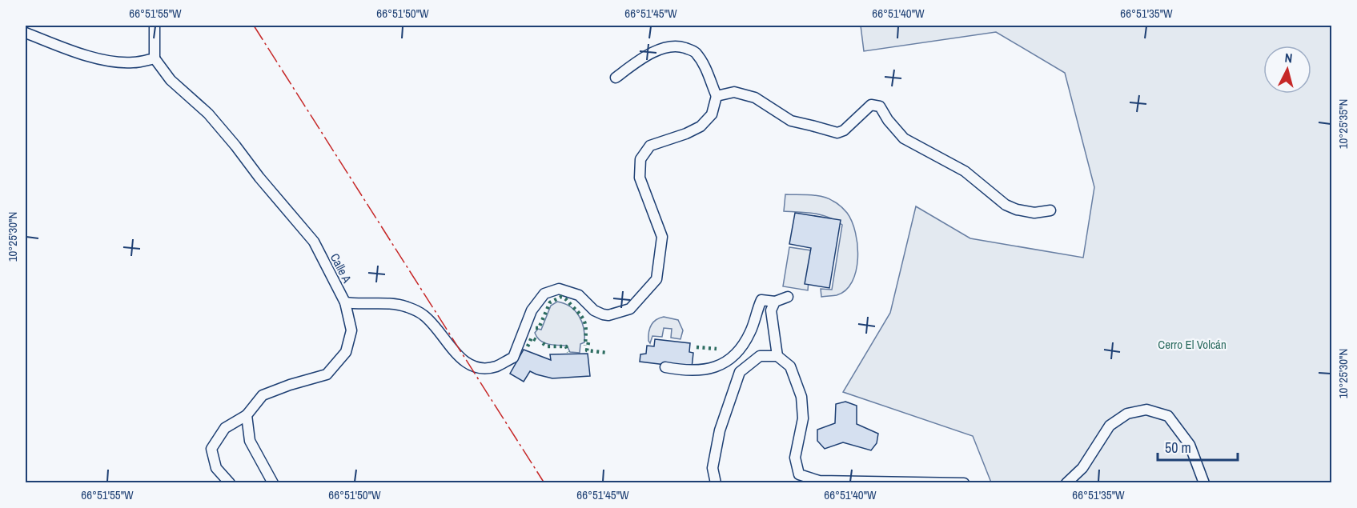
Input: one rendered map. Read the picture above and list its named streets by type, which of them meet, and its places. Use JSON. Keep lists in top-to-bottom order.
{
  "streets": {
    "street": ["Calle A"]
  },
  "parks": ["Cerro El Volcán"],
  "scale_bar": "50 m",
  "north": "top",
  "coordinates": [
    "66°51'55\"W",
    "66°51'50\"W",
    "66°51'45\"W",
    "66°51'40\"W",
    "66°51'35\"W",
    "10°25'35\"N",
    "10°25'30\"N"
  ]
}
